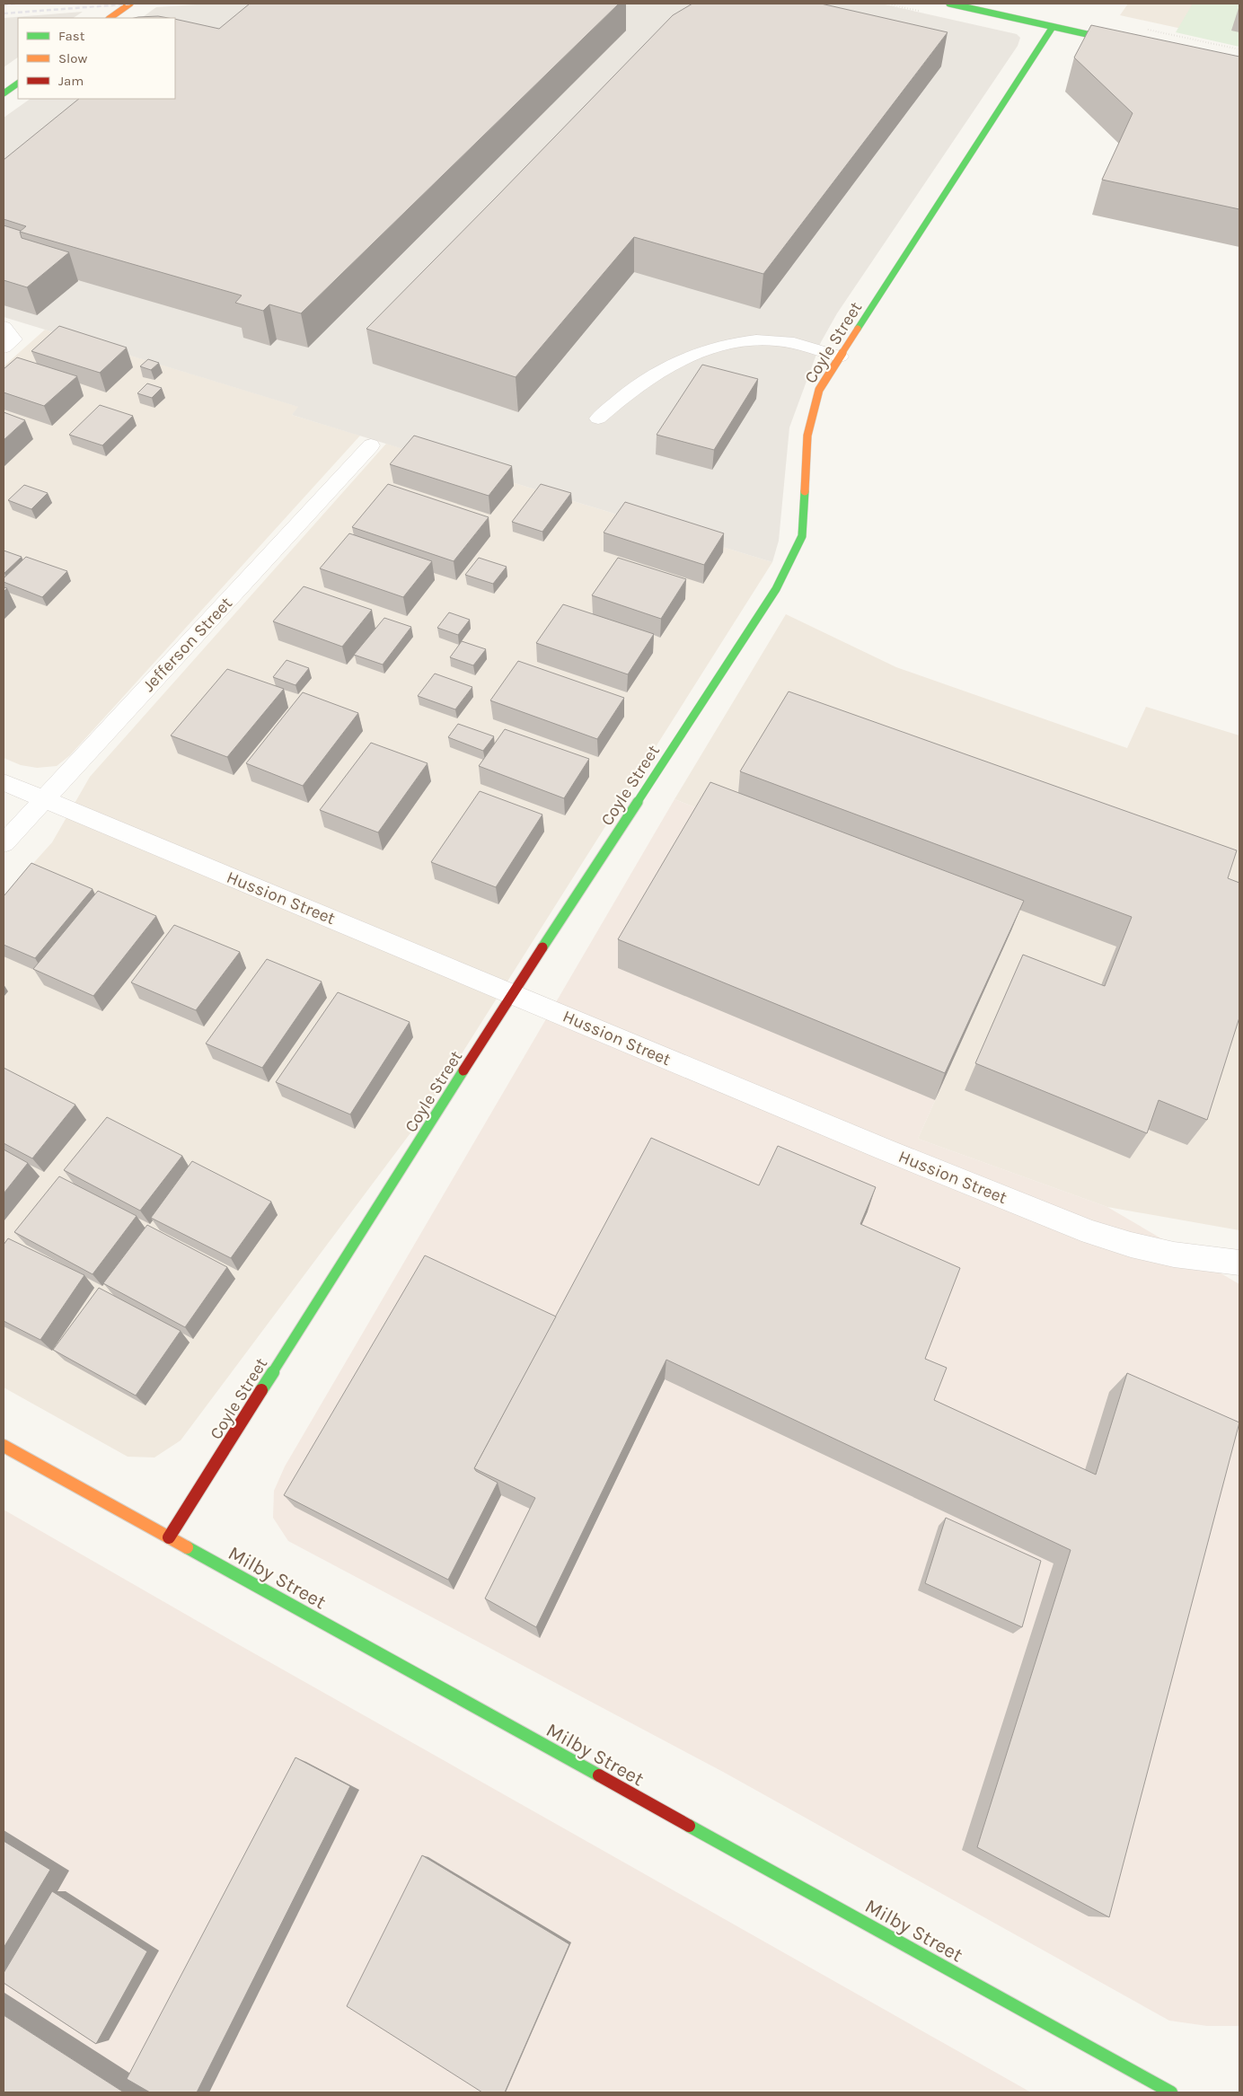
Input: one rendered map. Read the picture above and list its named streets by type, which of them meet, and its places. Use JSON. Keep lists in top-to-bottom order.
{
  "streets": {
    "street": [
      "Coyle Street",
      "Jefferson Street",
      "Hussion Street",
      "Milby Street"
    ]
  },
  "crossings": [
    ["Coyle Street", "Hussion Street"],
    ["Coyle Street", "Milby Street"],
    ["Jefferson Street", "Hussion Street"]
  ],
  "legend": ["Fast", "Slow", "Jam"]
}
